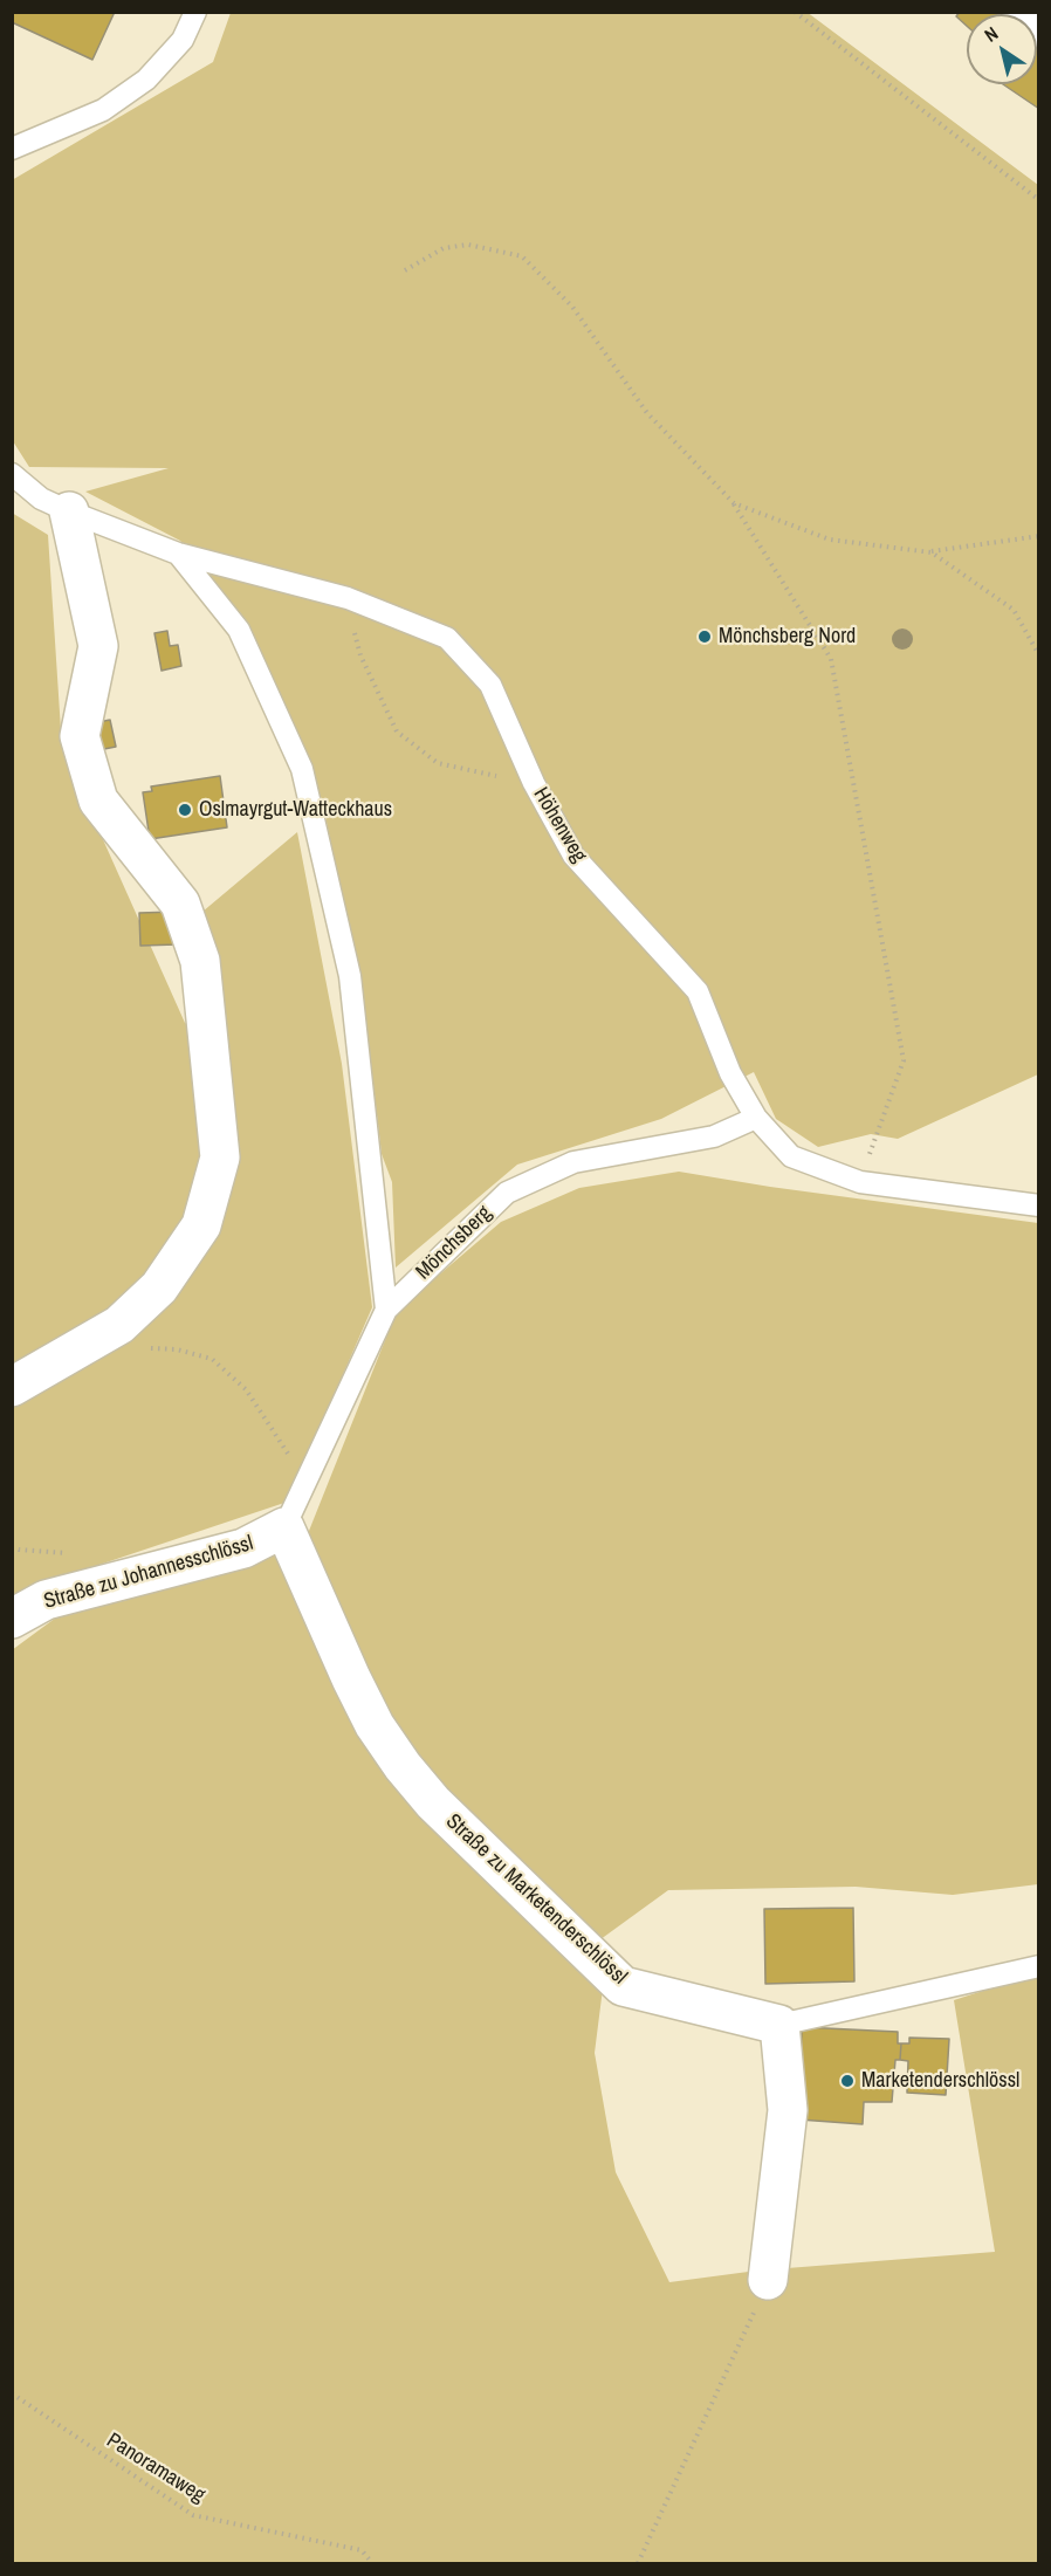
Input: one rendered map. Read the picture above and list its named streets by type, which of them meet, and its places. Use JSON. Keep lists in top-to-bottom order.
{
  "streets": {
    "street": ["Straße zu Johannesschlössl", "Straße zu Marketenderschlössl"],
    "lane": ["Höhenweg", "Mönchsberg"],
    "path": ["Panoramaweg"]
  },
  "crossings": [
    ["Höhenweg", "Mönchsberg"],
    ["Mönchsberg", "Straße zu Johannesschlössl"],
    ["Mönchsberg", "Straße zu Marketenderschlössl"],
    ["Straße zu Johannesschlössl", "Straße zu Marketenderschlössl"]
  ],
  "places": ["Mönchsberg Nord", "Oslmayrgut-Watteckhaus", "Marketenderschlössl"],
  "north": "top left"
}
